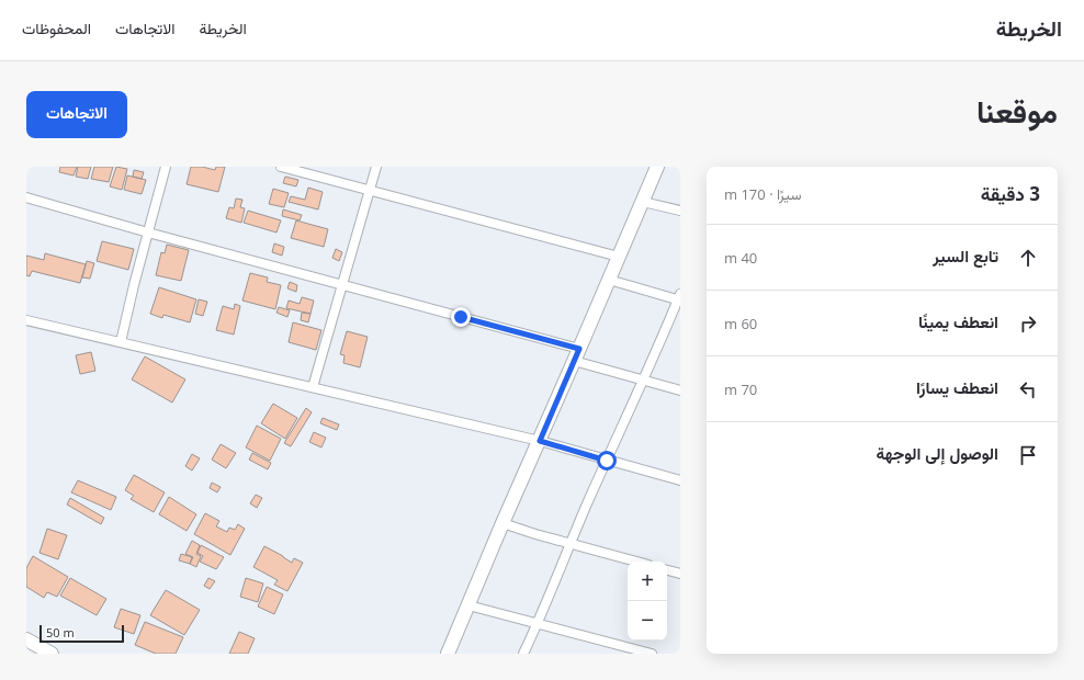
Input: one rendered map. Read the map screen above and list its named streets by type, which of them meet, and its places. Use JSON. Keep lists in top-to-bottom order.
{
  "scale_bar": "50 m",
  "page": {
    "header": "الخريطة",
    "nav": ["الخريطة", "الاتجاهات", "المحفوظات"],
    "title": "موقعنا",
    "buttons": "الاتجاهات",
    "heading": ["3 دقيقة", "سيرًا · 170 m"],
    "list": [
      ["تابع السير", "40 m"],
      ["انعطف يمينًا", "60 m"],
      ["انعطف يسارًا", "70 m"],
      "الوصول إلى الوجهة"
    ],
    "map_buttons": ["+", "−"],
    "scale": "50 m"
  }
}
